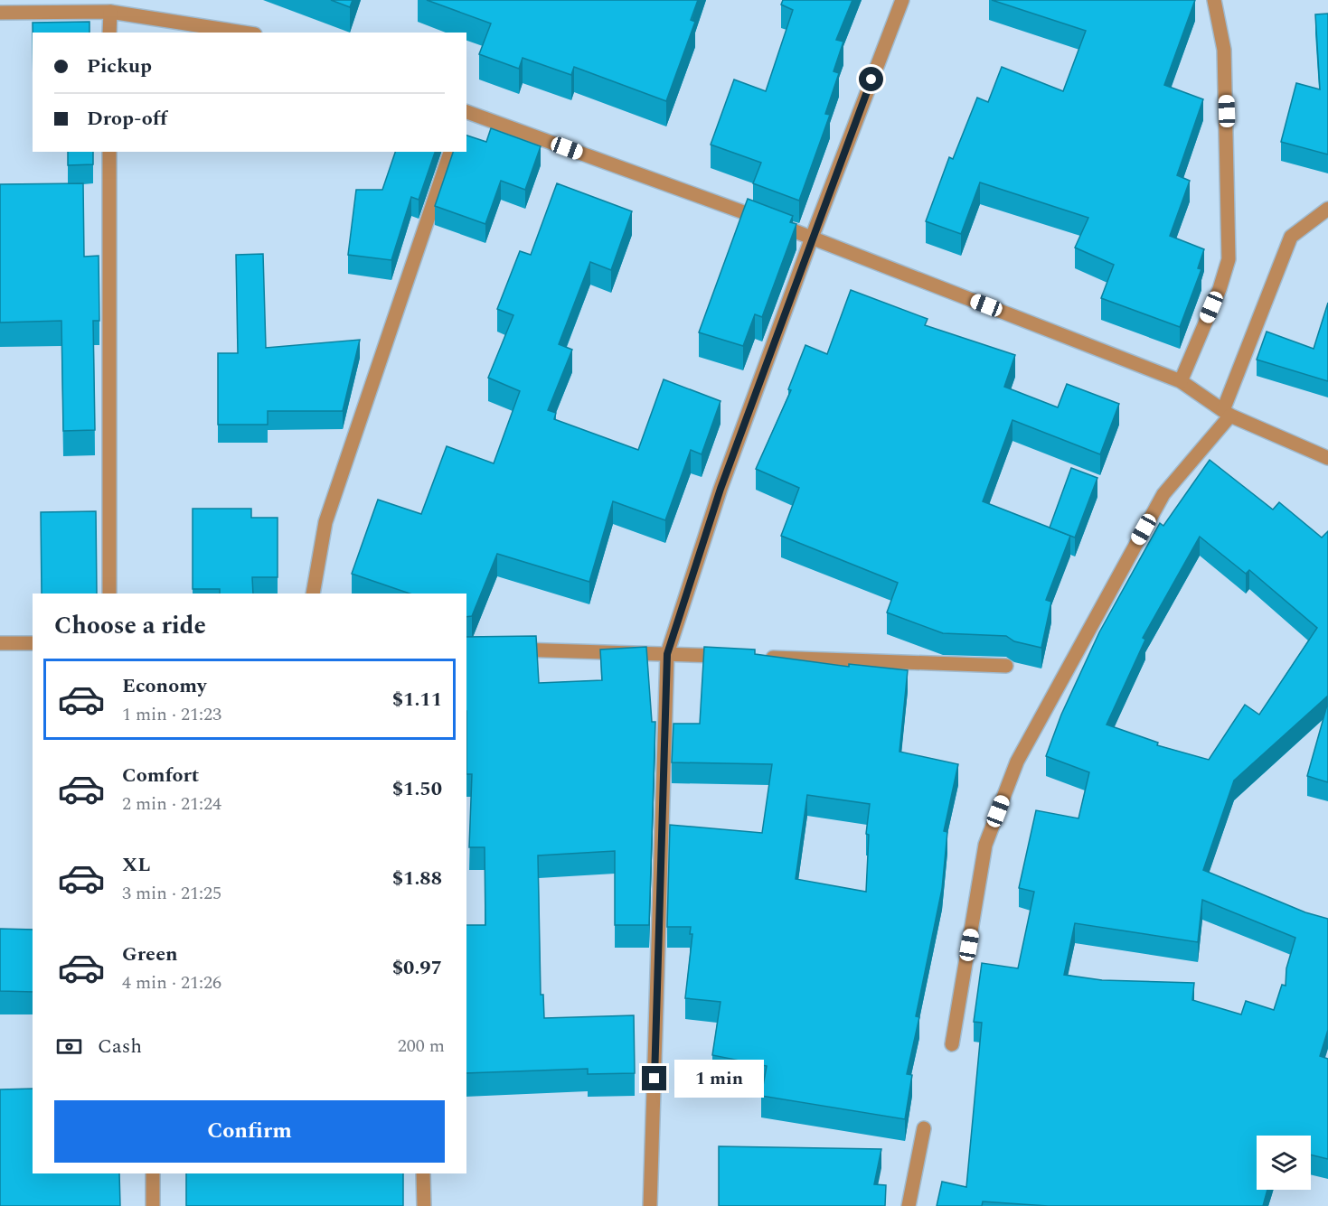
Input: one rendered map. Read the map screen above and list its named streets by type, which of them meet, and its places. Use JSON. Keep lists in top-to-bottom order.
{
  "page": {
    "banner": ["Pickup", "Drop-off"],
    "heading": "Choose a ride",
    "list": [
      {
        "name": "Economy",
        "note": "1 min · 21:23",
        "value": "$1.11"
      },
      {
        "name": "Comfort",
        "note": "2 min · 21:24",
        "value": "$1.50"
      },
      {
        "name": "XL",
        "note": "3 min · 21:25",
        "value": "$1.88"
      },
      {
        "name": "Green",
        "note": "4 min · 21:26",
        "value": "$0.97"
      }
    ],
    "pay": ["Cash", "200 m"],
    "bubble": "1 min",
    "buttons": "Confirm"
  }
}
